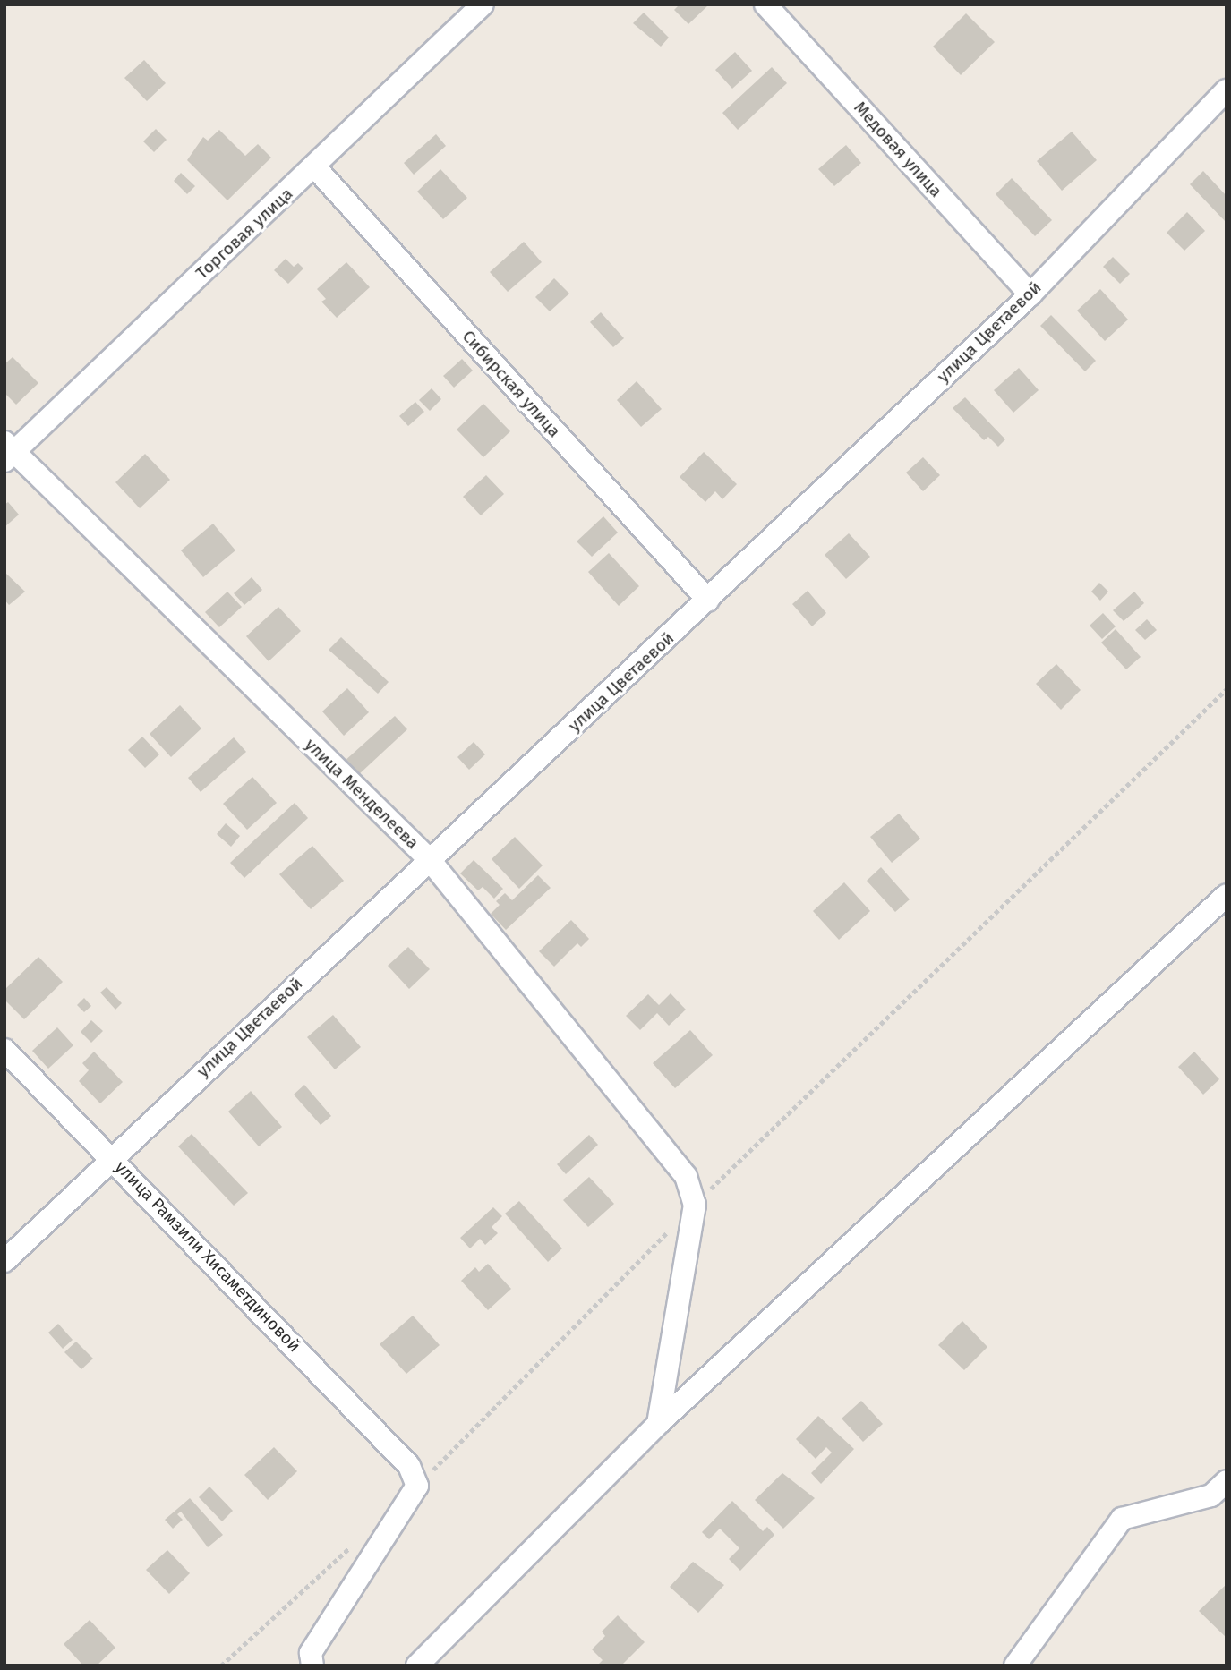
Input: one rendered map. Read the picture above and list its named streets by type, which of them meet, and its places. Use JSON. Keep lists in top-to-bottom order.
{
  "streets": {
    "street": [
      "Медовая улица",
      "Торговая улица",
      "улица Цветаевой",
      "Сибирская улица",
      "улица Менделеева",
      "улица Рамзили Хисаметдиновой"
    ]
  },
  "crossings": [
    ["Медовая улица", "улица Цветаевой"],
    ["Торговая улица", "Сибирская улица"],
    ["Торговая улица", "улица Менделеева"],
    ["улица Цветаевой", "Сибирская улица"],
    ["улица Цветаевой", "улица Менделеева"],
    ["улица Цветаевой", "улица Рамзили Хисаметдиновой"]
  ]
}
